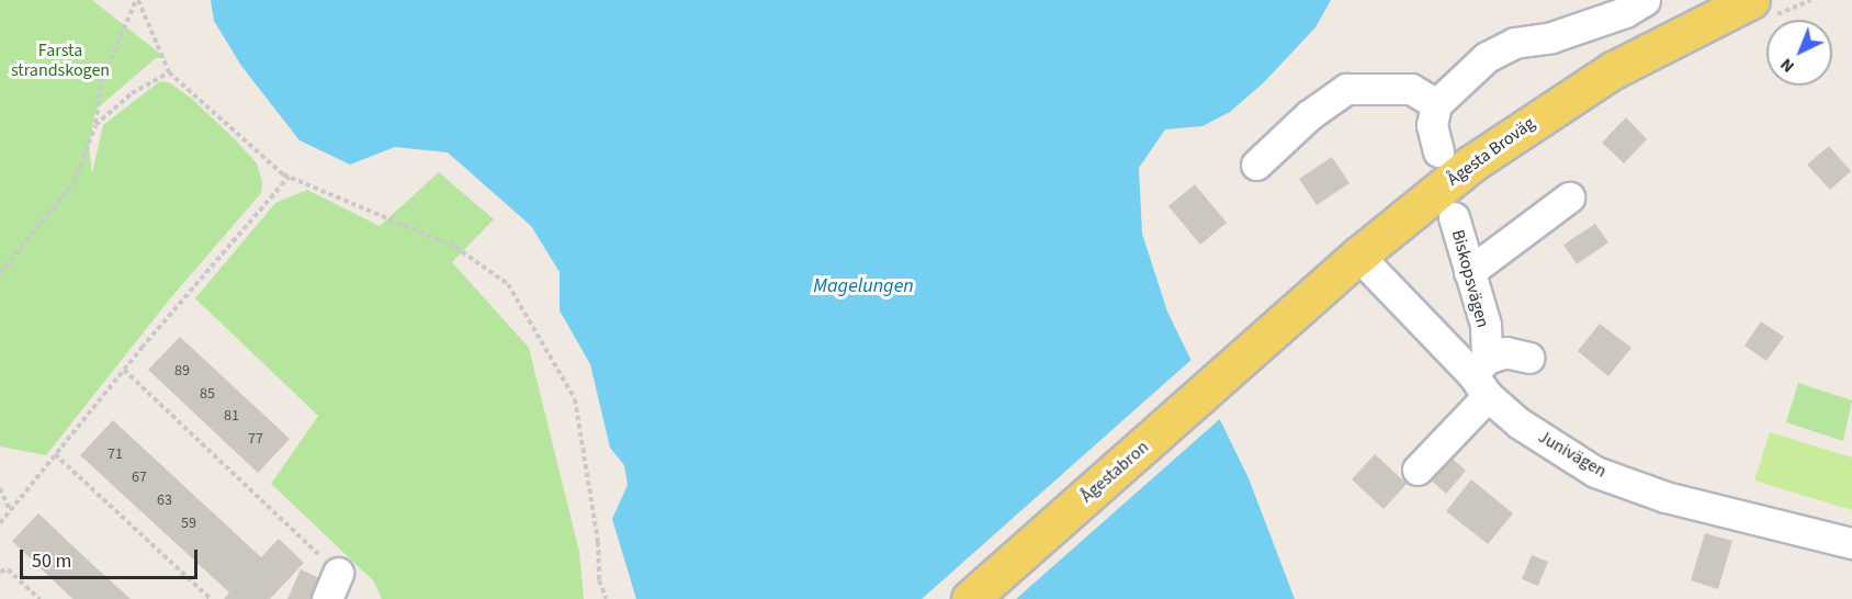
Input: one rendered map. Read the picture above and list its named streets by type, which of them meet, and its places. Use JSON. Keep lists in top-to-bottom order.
{
  "streets": {
    "main road": ["Ågesta Broväg", "Ågestabron"],
    "street": ["Biskopsvägen", "Junivägen"]
  },
  "crossings": [
    ["Ågesta Broväg", "Junivägen"],
    ["Ågesta Broväg", "Ågestabron"],
    ["Biskopsvägen", "Junivägen"]
  ],
  "water": ["Magelungen"],
  "parks": ["Farsta strandskogen"],
  "house_numbers": [
    "89",
    "85",
    "81",
    "77",
    "71",
    "67",
    "63",
    "59"
  ],
  "scale_bar": "50 m",
  "north": "bottom left"
}
